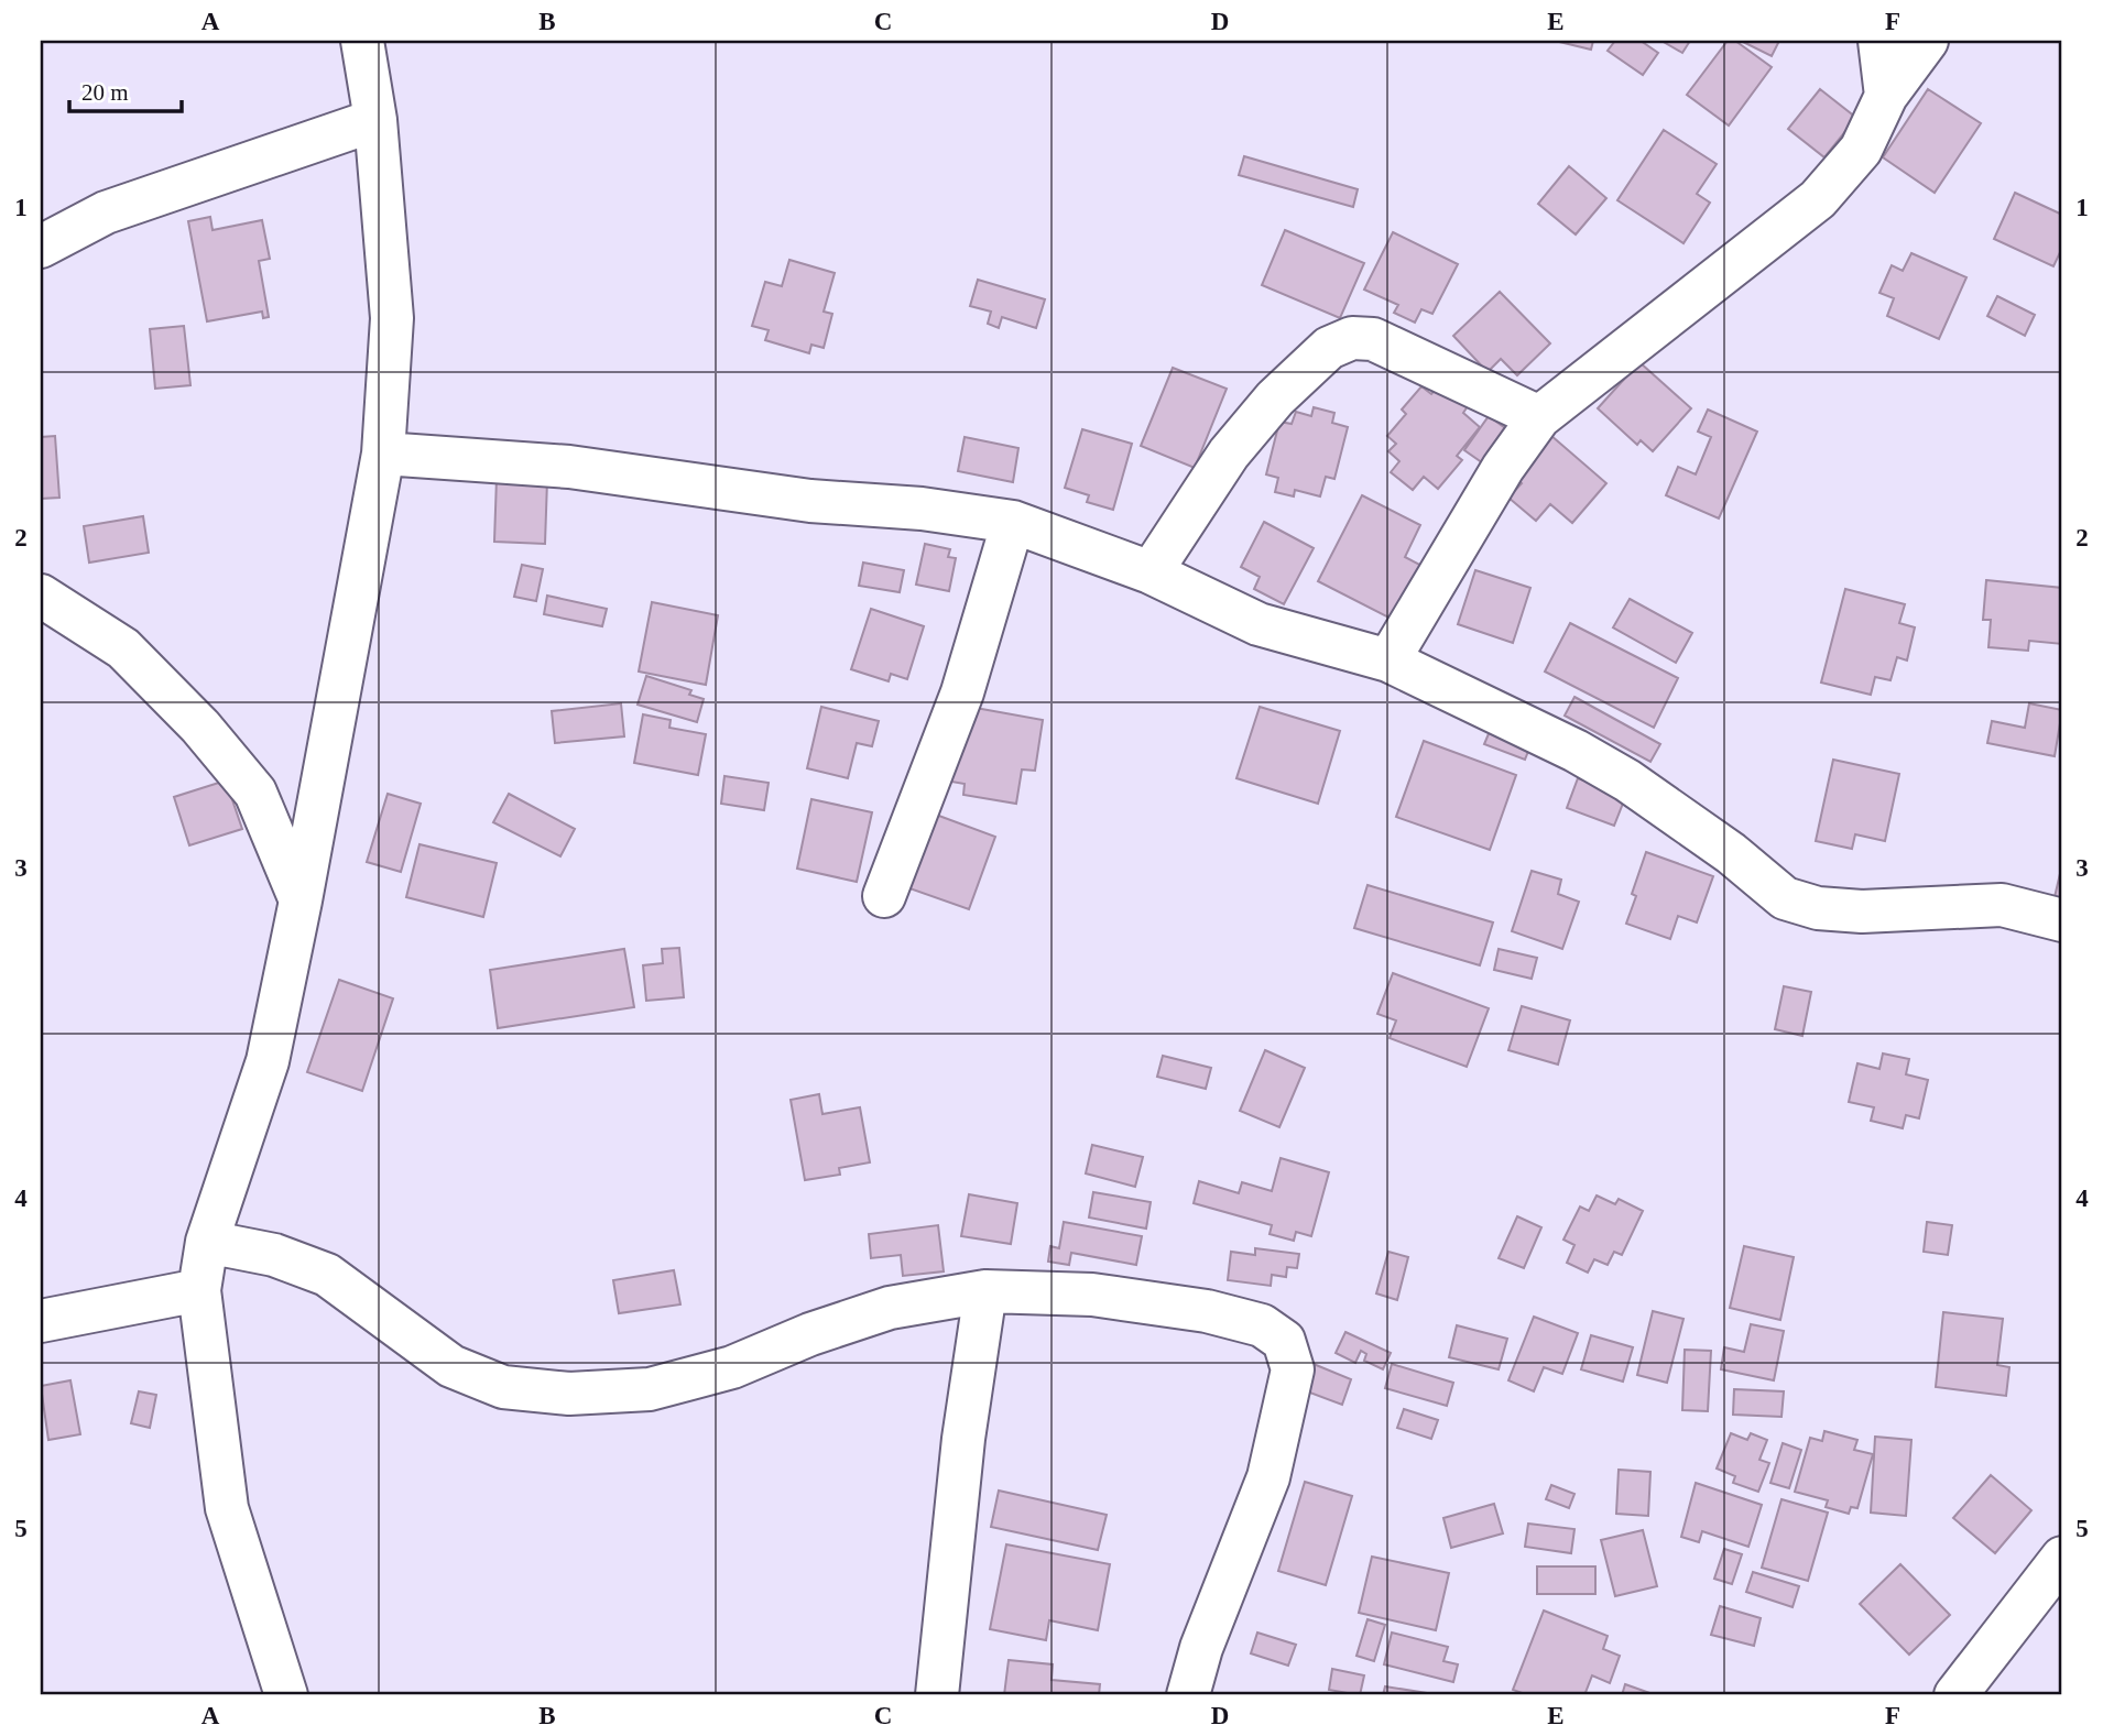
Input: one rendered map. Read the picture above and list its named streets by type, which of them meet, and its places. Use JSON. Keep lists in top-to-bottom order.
{
  "scale_bar": "20 m",
  "grid": {
    "columns": [
      "A",
      "B",
      "C",
      "D",
      "E",
      "F"
    ],
    "rows": [
      "1",
      "2",
      "3",
      "4",
      "5"
    ]
  }
}
